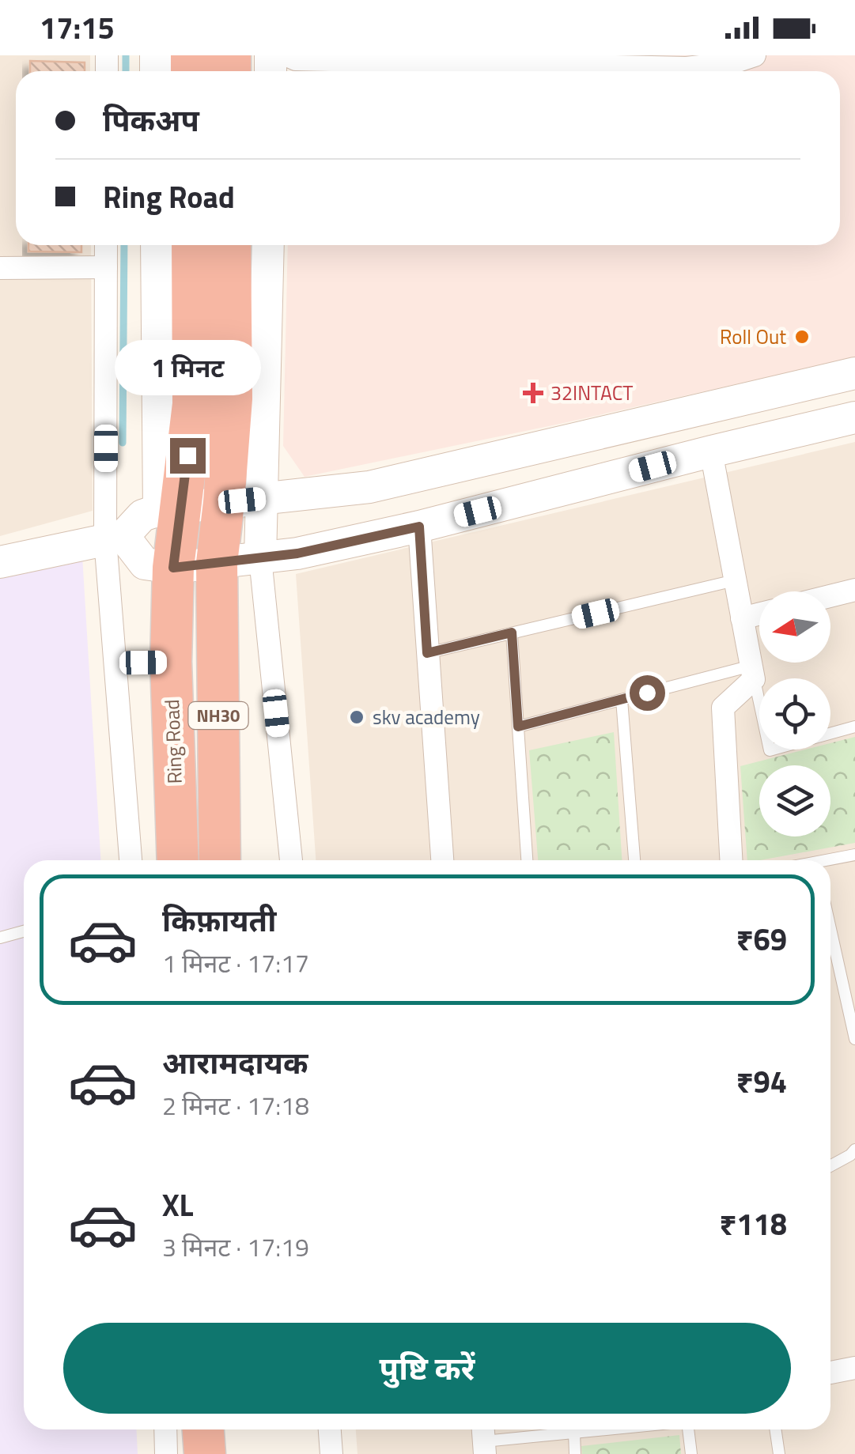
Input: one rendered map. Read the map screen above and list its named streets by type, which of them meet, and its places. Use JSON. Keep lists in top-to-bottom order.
{
  "streets": {
    "highway": ["NH30", "Ring Road"]
  },
  "places": {
    "other": ["Roll Out", "skv academy"],
    "health": ["32INTACT"]
  },
  "north": "left",
  "page": {
    "status": "17:15",
    "banner": ["पिकअप", "Ring Road"],
    "bubble": "1 मिनट",
    "list": [
      {
        "name": "किफ़ायती",
        "note": "1 मिनट · 17:17",
        "value": "₹69"
      },
      {
        "name": "आरामदायक",
        "note": "2 मिनट · 17:18",
        "value": "₹94"
      },
      {
        "name": "XL",
        "note": "3 मिनट · 17:19",
        "value": "₹118"
      }
    ],
    "buttons": "पुष्टि करें"
  }
}
